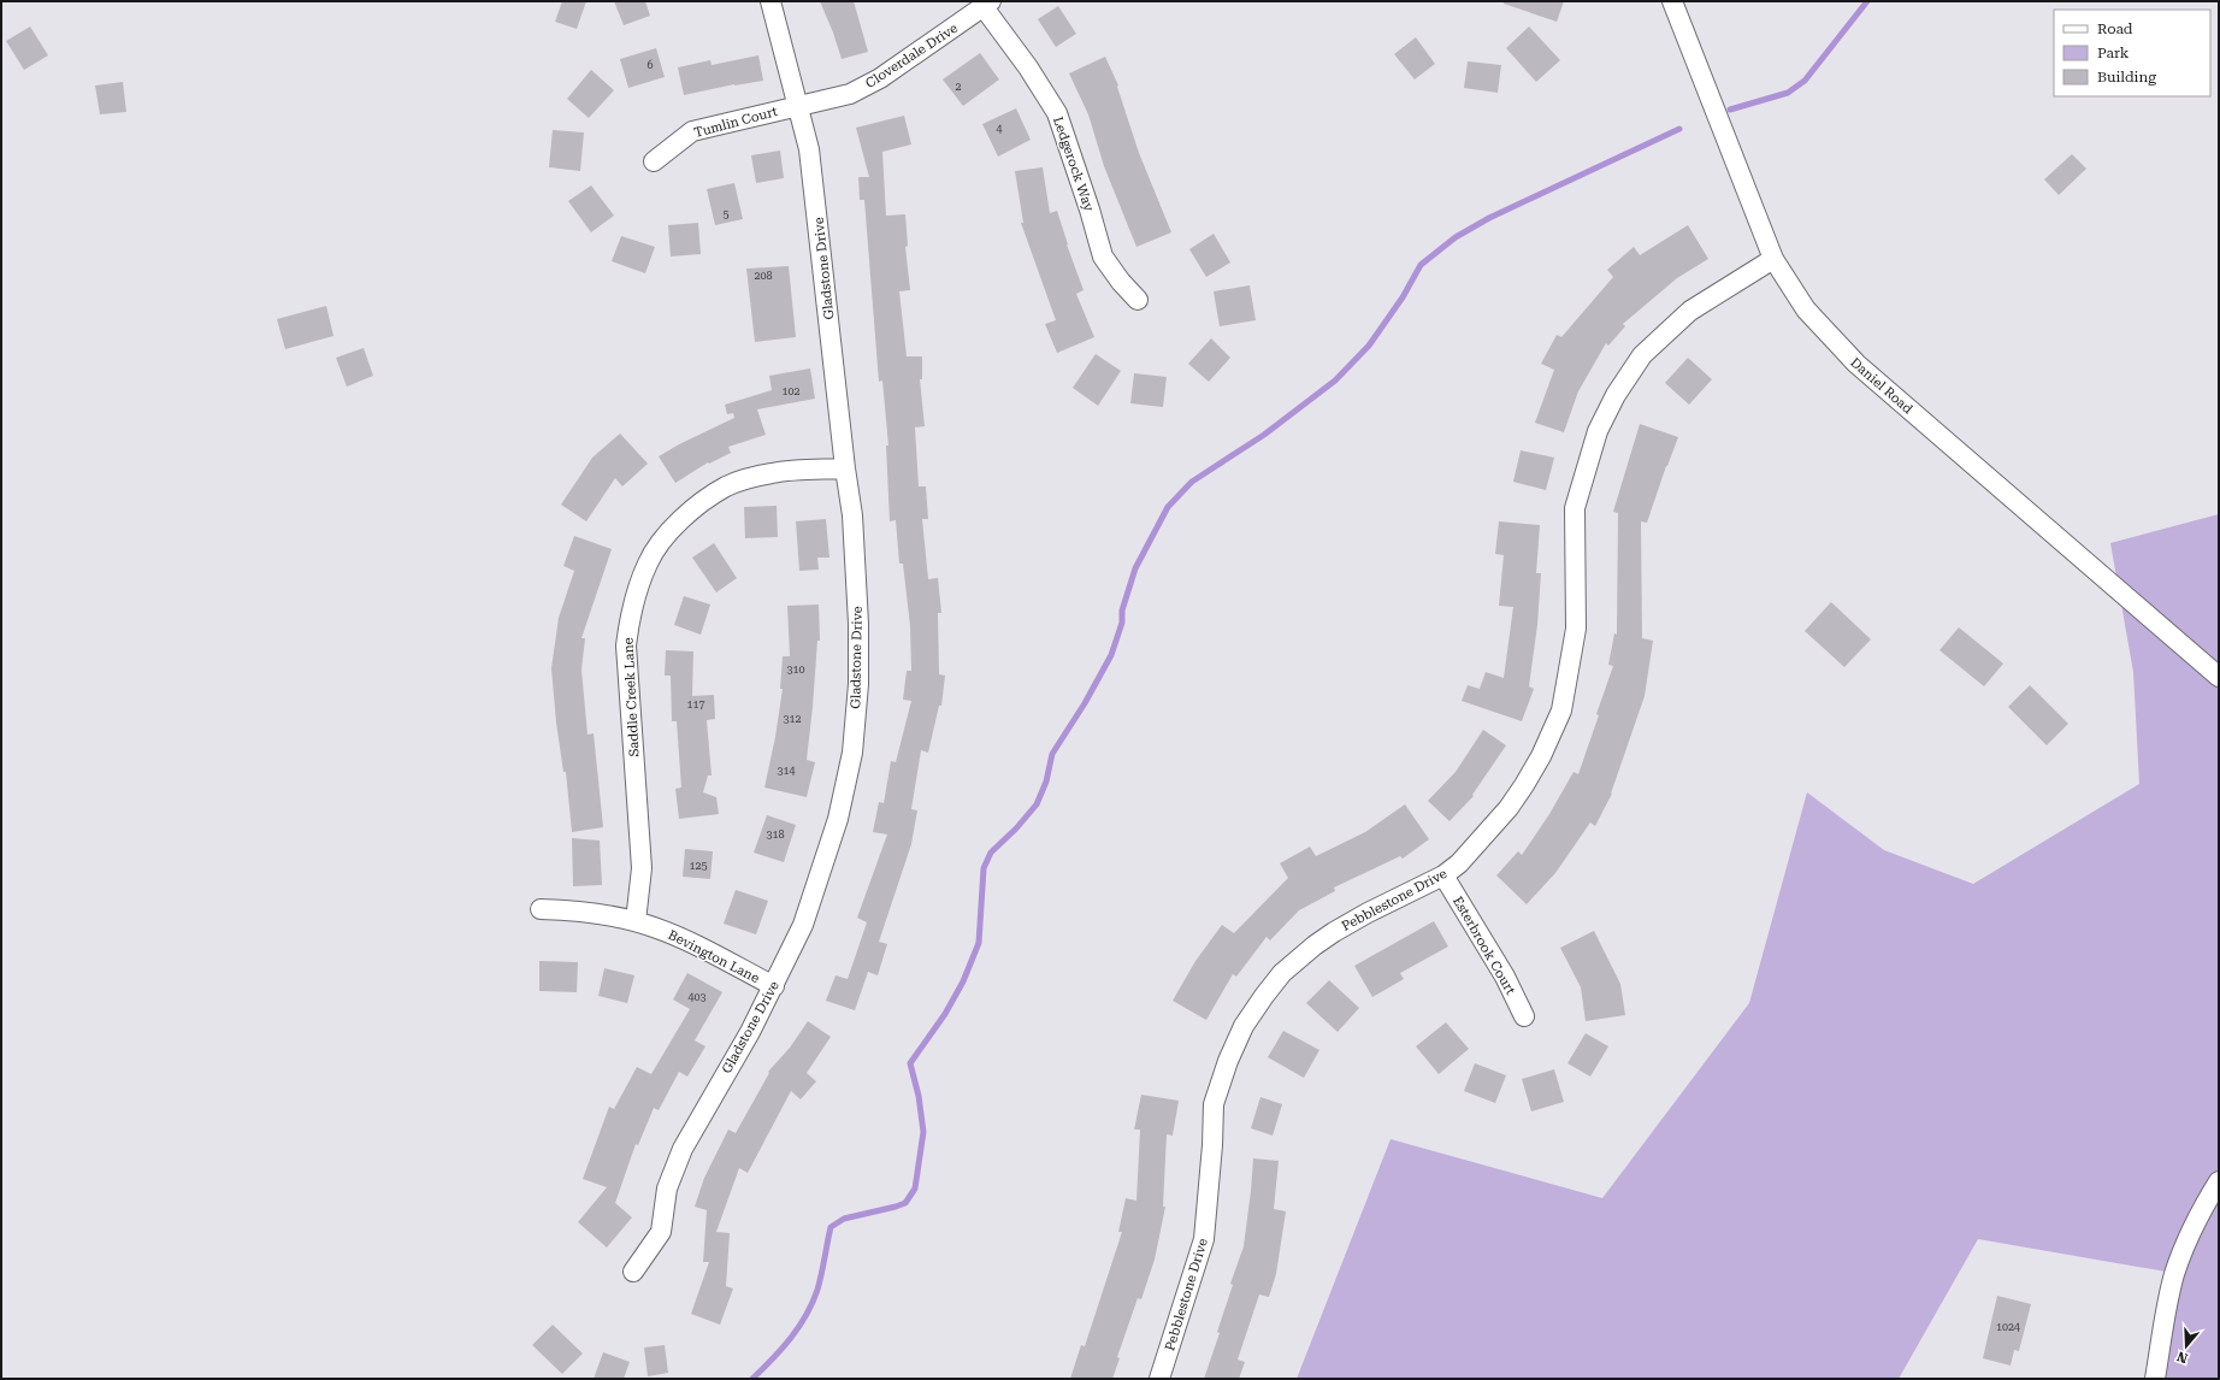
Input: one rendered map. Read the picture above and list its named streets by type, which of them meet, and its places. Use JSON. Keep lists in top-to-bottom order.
{
  "streets": {
    "street": [
      "Cloverdale Drive",
      "Tumlin Court",
      "Ledgerock Way",
      "Gladstone Drive",
      "Daniel Road",
      "Saddle Creek Lane",
      "Pebblestone Drive",
      "Esterbrook Court",
      "Bevington Lane"
    ]
  },
  "crossings": [
    ["Cloverdale Drive", "Tumlin Court"],
    ["Cloverdale Drive", "Ledgerock Way"],
    ["Cloverdale Drive", "Gladstone Drive"],
    ["Tumlin Court", "Gladstone Drive"],
    ["Gladstone Drive", "Saddle Creek Lane"],
    ["Gladstone Drive", "Bevington Lane"],
    ["Daniel Road", "Pebblestone Drive"],
    ["Saddle Creek Lane", "Bevington Lane"],
    ["Pebblestone Drive", "Esterbrook Court"]
  ],
  "house_numbers": [
    "6",
    "2",
    "4",
    "5",
    "208",
    "102",
    "310",
    "117",
    "312",
    "314",
    "318",
    "125",
    "403",
    "1024"
  ],
  "legend": ["Road", "Park", "Building"],
  "north": "bottom"
}
